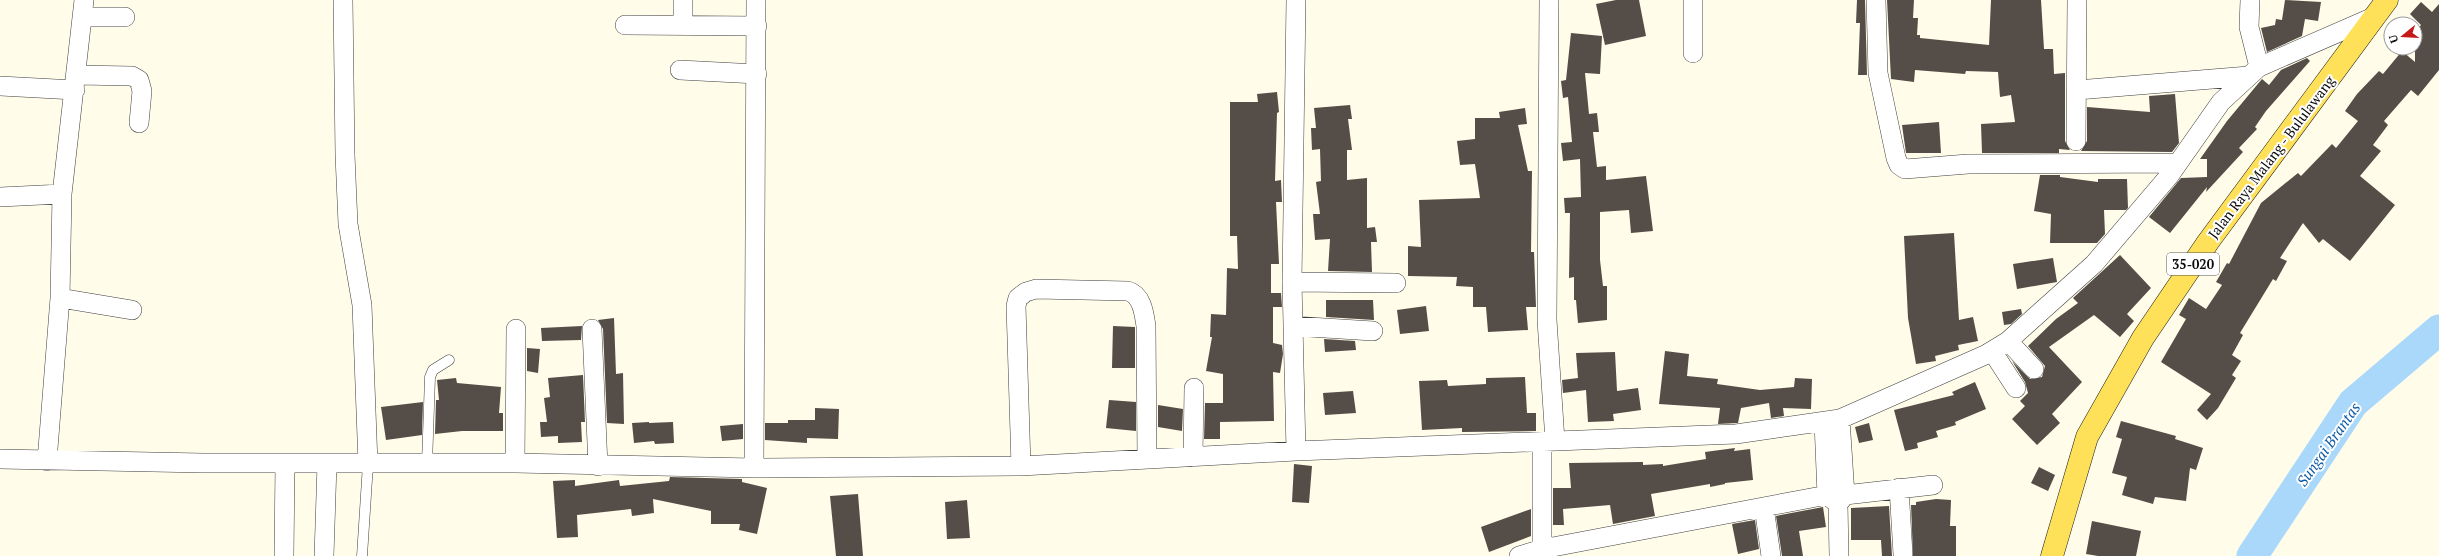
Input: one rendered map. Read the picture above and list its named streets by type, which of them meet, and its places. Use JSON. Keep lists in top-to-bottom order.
{
  "streets": {
    "main road": ["Jalan Raya Malang - Bululawang", "35-020"]
  },
  "water": ["Sungai Brantas"],
  "north": "left"
}
